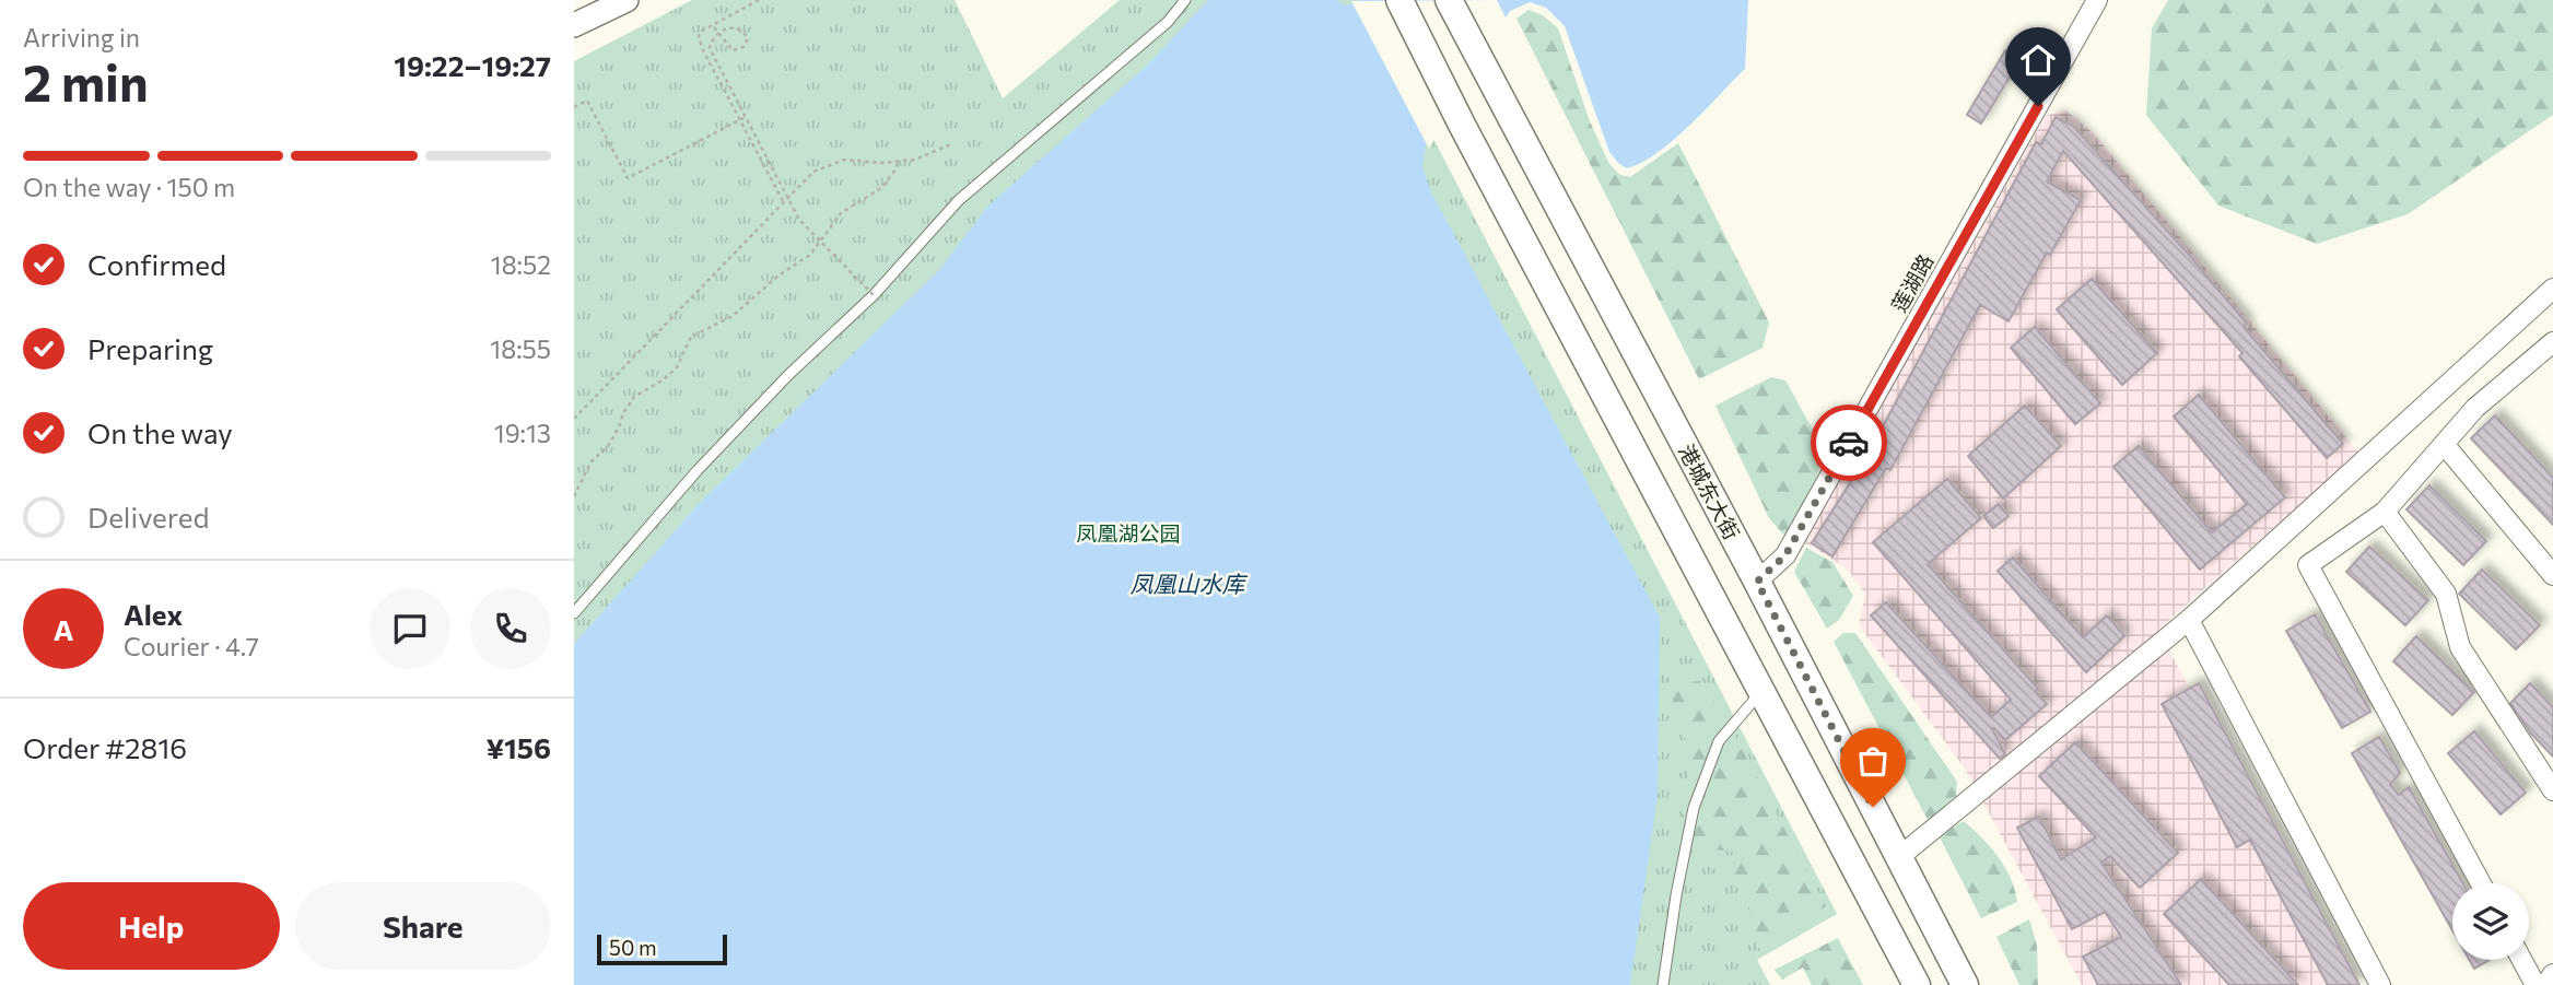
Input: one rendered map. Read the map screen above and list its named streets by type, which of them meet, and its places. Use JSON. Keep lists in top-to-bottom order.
{
  "streets": {
    "main road": ["港城东大街"],
    "street": ["莲湖路"]
  },
  "crossings": [
    ["莲湖路", "港城东大街"]
  ],
  "water": ["凤凰山水库"],
  "parks": ["凤凰湖公园"],
  "scale_bar": "50 m",
  "page": {
    "heading": ["2 min", "Arriving in", "19:22–19:27"],
    "panel": [
      "Alex",
      "Courier · 4.7",
      "Order #2816",
      "¥156"
    ],
    "bar": "On the way · 150 m",
    "list": [
      ["Confirmed", "18:52"],
      ["Preparing", "18:55"],
      ["On the way", "19:13"],
      "Delivered"
    ],
    "round": "A",
    "buttons": ["Help", "Share"],
    "scale": "50 m"
  }
}
